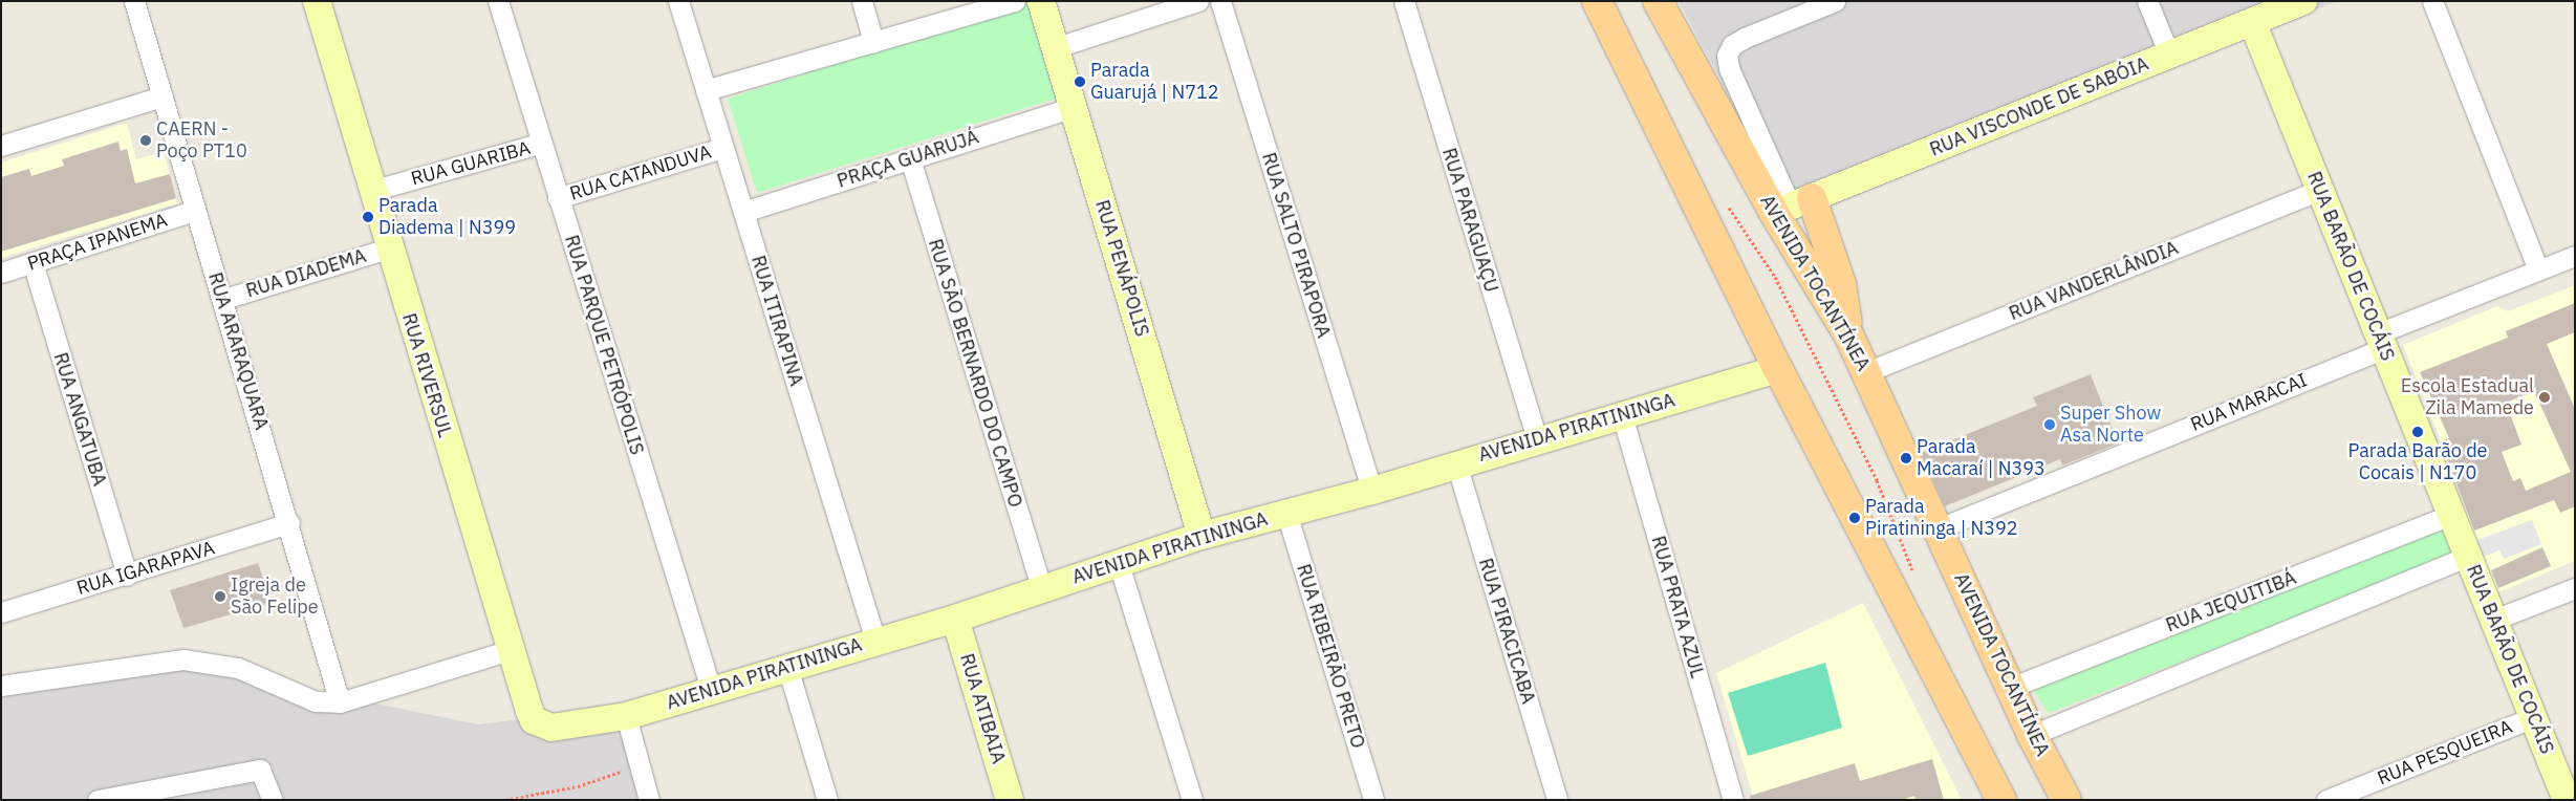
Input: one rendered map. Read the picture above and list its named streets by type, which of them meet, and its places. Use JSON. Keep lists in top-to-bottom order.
{
  "streets": {
    "main road": ["AVENIDA TOCANTÍNEA"],
    "street": [
      "RUA VISCONDE DE SABÓIA",
      "PRAÇA GUARUJÁ",
      "RUA GUARIBA",
      "RUA CATANDUVA",
      "RUA PARAGUAÇU",
      "PRAÇA IPANEMA",
      "RUA SALTO PIRAPORA",
      "RUA BARÃO DE COCÁIS",
      "RUA PENÁPOLIS",
      "RUA DIADEMA",
      "RUA VANDERLÂNDIA",
      "RUA ITIRAPINA",
      "RUA PARQUE PETRÓPOLIS",
      "RUA ARARAQUARA",
      "RUA SÃO BERNARDO DO CAMPO",
      "RUA RIVERSUL",
      "RUA MARACAI",
      "RUA ANGATUBA",
      "AVENIDA PIRATININGA",
      "RUA IGARAPAVA",
      "RUA JEQUITIBÁ",
      "RUA PRATA AZUL",
      "RUA PIRACICABA",
      "RUA RIBEIRÃO PRETO",
      "RUA ATIBAIA",
      "RUA PESQUEIRA"
    ]
  },
  "crossings": [
    ["RUA VISCONDE DE SABÓIA", "RUA BARÃO DE COCÁIS"],
    ["RUA VISCONDE DE SABÓIA", "AVENIDA TOCANTÍNEA"],
    ["PRAÇA GUARUJÁ", "RUA PENÁPOLIS"],
    ["PRAÇA GUARUJÁ", "RUA ITIRAPINA"],
    ["PRAÇA GUARUJÁ", "RUA SÃO BERNARDO DO CAMPO"],
    ["RUA GUARIBA", "RUA PARQUE PETRÓPOLIS"],
    ["RUA GUARIBA", "RUA RIVERSUL"],
    ["RUA CATANDUVA", "RUA ITIRAPINA"],
    ["RUA CATANDUVA", "RUA PARQUE PETRÓPOLIS"],
    ["RUA PARAGUAÇU", "AVENIDA PIRATININGA"],
    ["PRAÇA IPANEMA", "RUA ARARAQUARA"],
    ["PRAÇA IPANEMA", "RUA ANGATUBA"],
    ["RUA SALTO PIRAPORA", "AVENIDA PIRATININGA"],
    ["RUA BARÃO DE COCÁIS", "RUA VANDERLÂNDIA"],
    ["RUA BARÃO DE COCÁIS", "RUA MARACAI"],
    ["RUA BARÃO DE COCÁIS", "RUA JEQUITIBÁ"],
    ["RUA BARÃO DE COCÁIS", "RUA PESQUEIRA"],
    ["RUA PENÁPOLIS", "AVENIDA PIRATININGA"],
    ["RUA DIADEMA", "RUA ARARAQUARA"],
    ["RUA DIADEMA", "RUA RIVERSUL"],
    ["RUA VANDERLÂNDIA", "AVENIDA TOCANTÍNEA"],
    ["AVENIDA TOCANTÍNEA", "RUA MARACAI"],
    ["AVENIDA TOCANTÍNEA", "RUA JEQUITIBÁ"],
    ["RUA ITIRAPINA", "AVENIDA PIRATININGA"],
    ["RUA PARQUE PETRÓPOLIS", "AVENIDA PIRATININGA"],
    ["RUA ARARAQUARA", "RUA IGARAPAVA"],
    ["RUA SÃO BERNARDO DO CAMPO", "AVENIDA PIRATININGA"],
    ["RUA RIVERSUL", "AVENIDA PIRATININGA"],
    ["RUA ANGATUBA", "RUA IGARAPAVA"],
    ["AVENIDA PIRATININGA", "RUA PRATA AZUL"],
    ["AVENIDA PIRATININGA", "RUA PIRACICABA"],
    ["AVENIDA PIRATININGA", "RUA RIBEIRÃO PRETO"],
    ["AVENIDA PIRATININGA", "RUA ATIBAIA"]
  ],
  "places": [
    "Parada Guarujá | N712",
    "CAERN - Poço PT10",
    "Parada Diadema | N399",
    "Escola Estadual Zila Mamede",
    "Super Show Asa Norte",
    "Parada Barão de Cocais | N170",
    "Parada Macaraí | N393",
    "Parada Piratininga | N392",
    "Igreja de São Felipe"
  ]
}
